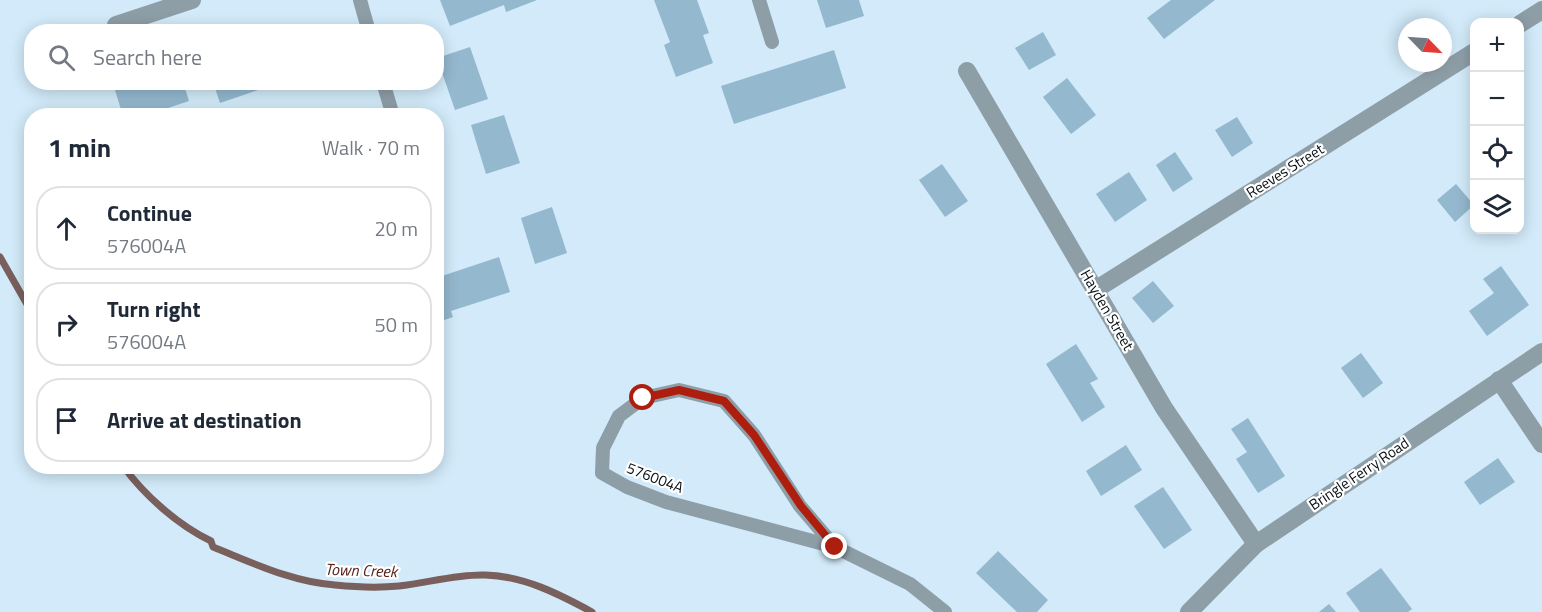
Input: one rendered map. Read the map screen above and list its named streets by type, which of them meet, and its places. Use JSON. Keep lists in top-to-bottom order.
{
  "streets": {
    "street": ["Reeves Street", "Hayden Street", "Bringle Ferry Road"],
    "lane": ["576004A"]
  },
  "crossings": [
    ["Reeves Street", "Hayden Street"],
    ["Hayden Street", "Bringle Ferry Road"]
  ],
  "water": ["Town Creek"],
  "north": "bottom right",
  "page": {
    "map_buttons": ["+", "−"],
    "search": "Search here",
    "heading": ["1 min", "Walk · 70 m"],
    "list": [
      ["Continue", "576004A", "20 m"],
      ["Turn right", "576004A", "50 m"],
      "Arrive at destination"
    ]
  }
}
